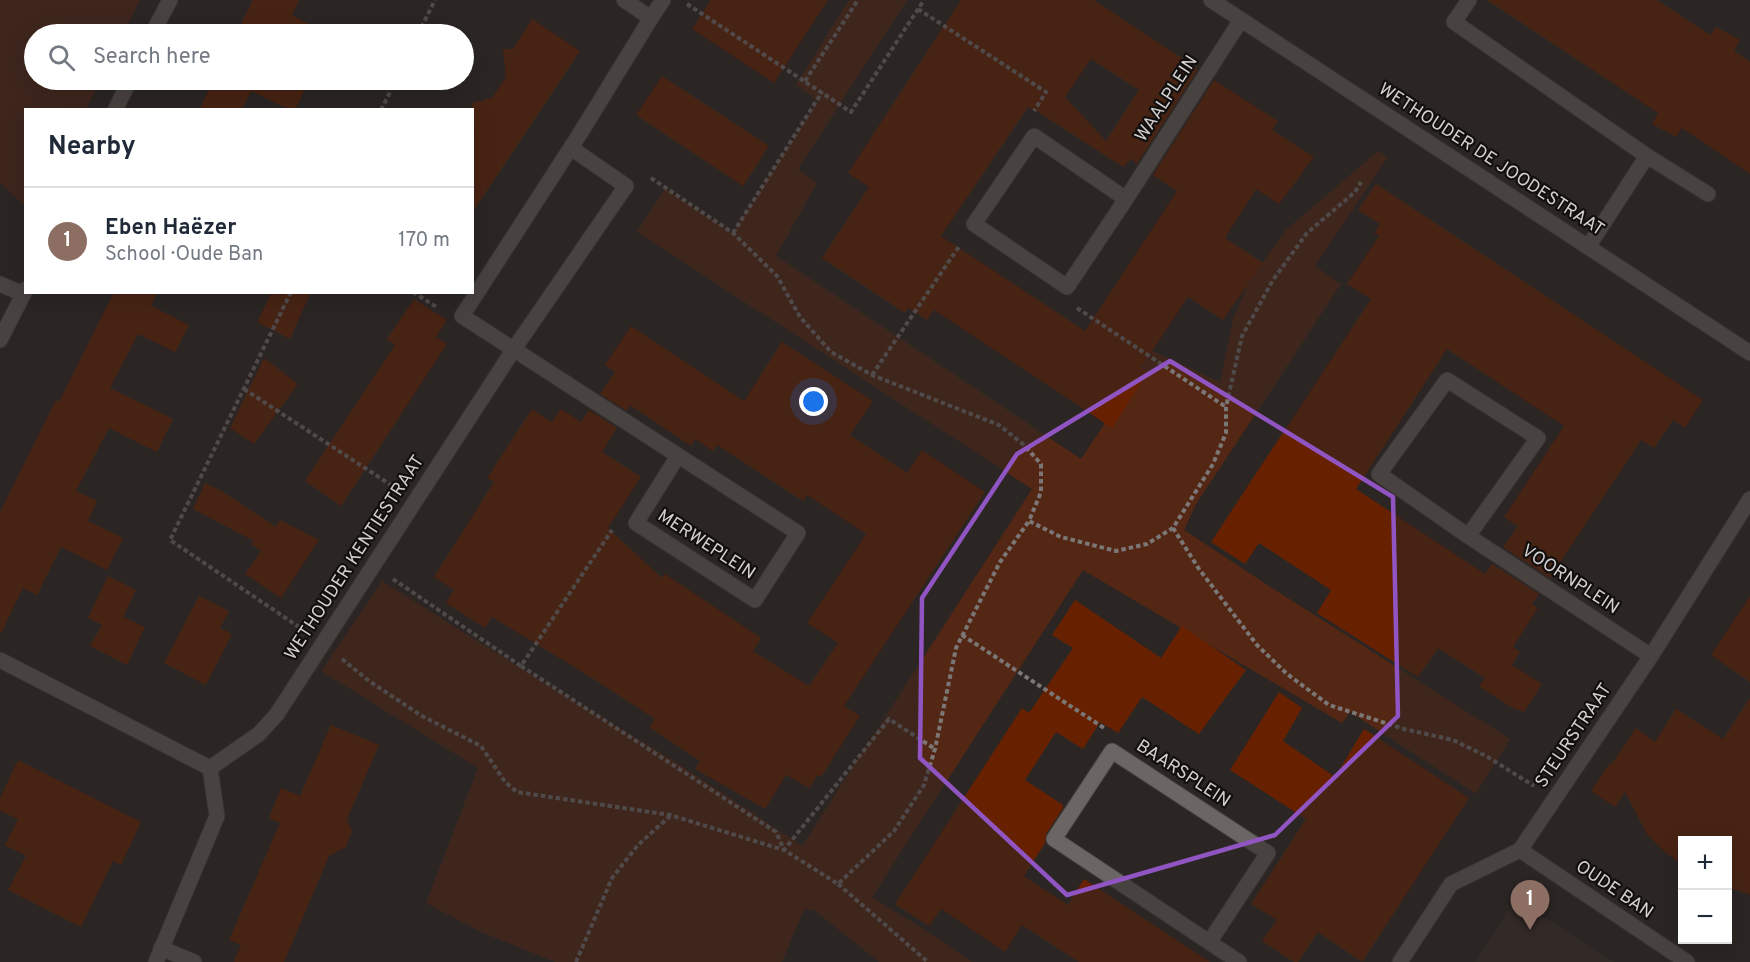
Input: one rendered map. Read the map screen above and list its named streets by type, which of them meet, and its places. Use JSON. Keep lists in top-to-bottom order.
{
  "streets": {
    "street": [
      "WAALPLEIN",
      "WETHOUDER DE JOODESTRAAT",
      "MERWEPLEIN",
      "WETHOUDER KENTIESTRAAT",
      "VOORNPLEIN",
      "STEURSTRAAT",
      "BAARSPLEIN",
      "OUDE BAN"
    ]
  },
  "crossings": [
    ["WAALPLEIN", "WETHOUDER DE JOODESTRAAT"],
    ["MERWEPLEIN", "WETHOUDER KENTIESTRAAT"],
    ["VOORNPLEIN", "STEURSTRAAT"],
    ["STEURSTRAAT", "OUDE BAN"]
  ],
  "page": {
    "search": "Search here",
    "heading": "Nearby",
    "list": [
      {
        "mark": "1",
        "name": "Eben Haëzer",
        "note": "School · Oude Ban",
        "value": "170 m"
      }
    ],
    "map_buttons": ["+", "−"],
    "pins": "1"
  }
}
